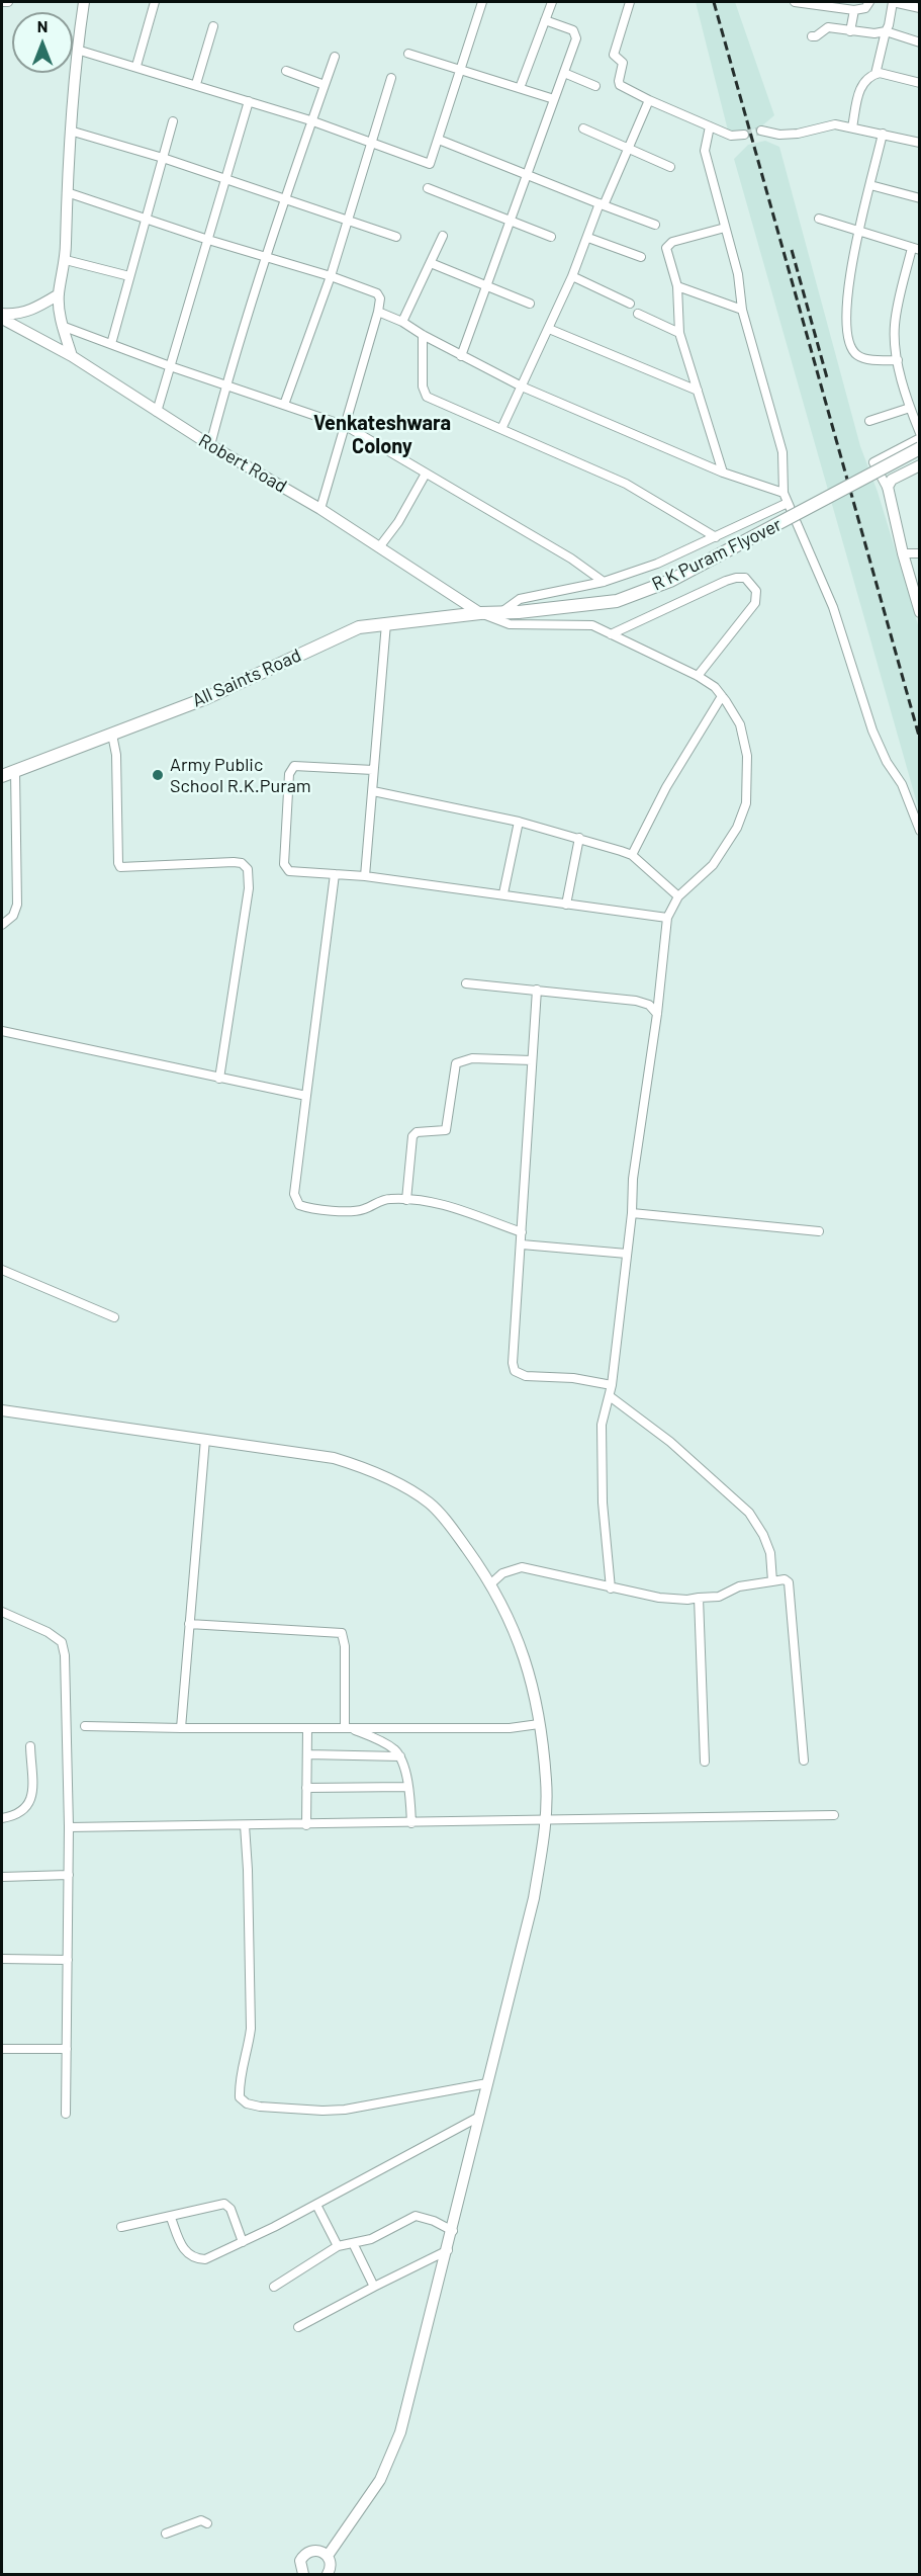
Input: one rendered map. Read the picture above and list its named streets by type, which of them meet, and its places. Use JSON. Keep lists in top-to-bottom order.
{
  "streets": {
    "main road": ["R K Puram Flyover", "All Saints Road"],
    "street": ["Robert Road"]
  },
  "crossings": [
    ["Robert Road", "All Saints Road"],
    ["R K Puram Flyover", "All Saints Road"]
  ],
  "districts": ["Venkateshwara Colony"],
  "places": ["Army Public School R.K.Puram"],
  "north": "top"
}
